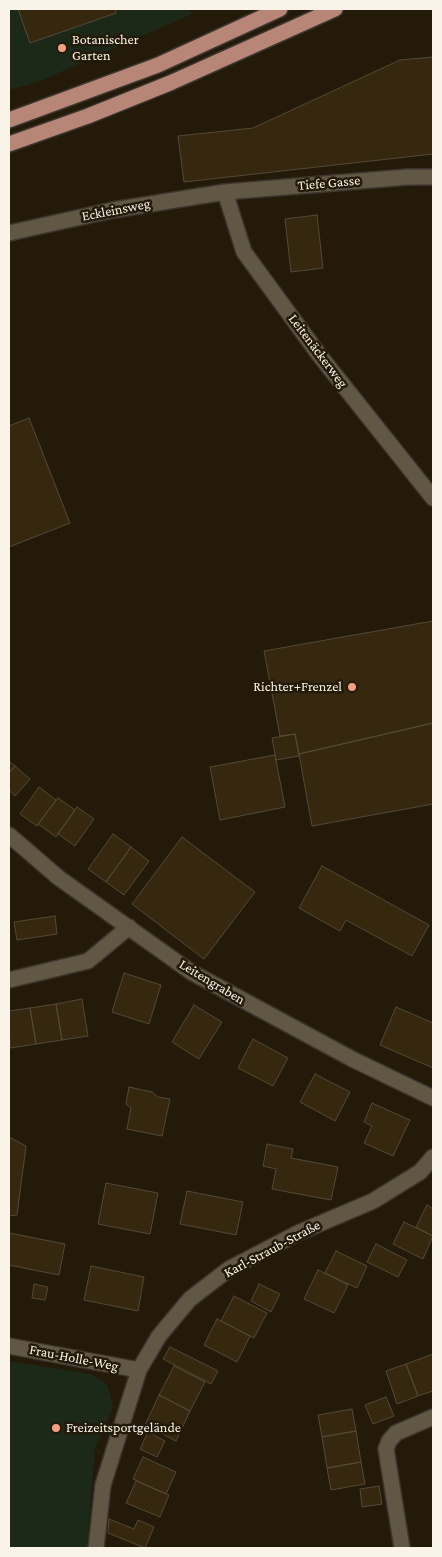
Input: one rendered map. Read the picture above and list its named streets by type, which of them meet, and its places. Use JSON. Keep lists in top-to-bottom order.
{
  "streets": {
    "street": [
      "Tiefe Gasse",
      "Eckleinsweg",
      "Leitenäckerweg",
      "Leitengraben",
      "Karl-Straub-Straße",
      "Frau-Holle-Weg"
    ]
  },
  "crossings": [
    ["Tiefe Gasse", "Eckleinsweg"],
    ["Tiefe Gasse", "Leitenäckerweg"],
    ["Eckleinsweg", "Leitenäckerweg"],
    ["Karl-Straub-Straße", "Frau-Holle-Weg"]
  ],
  "places": ["Botanischer Garten", "Richter+Frenzel", "Freizeitsportgelände"]
}
